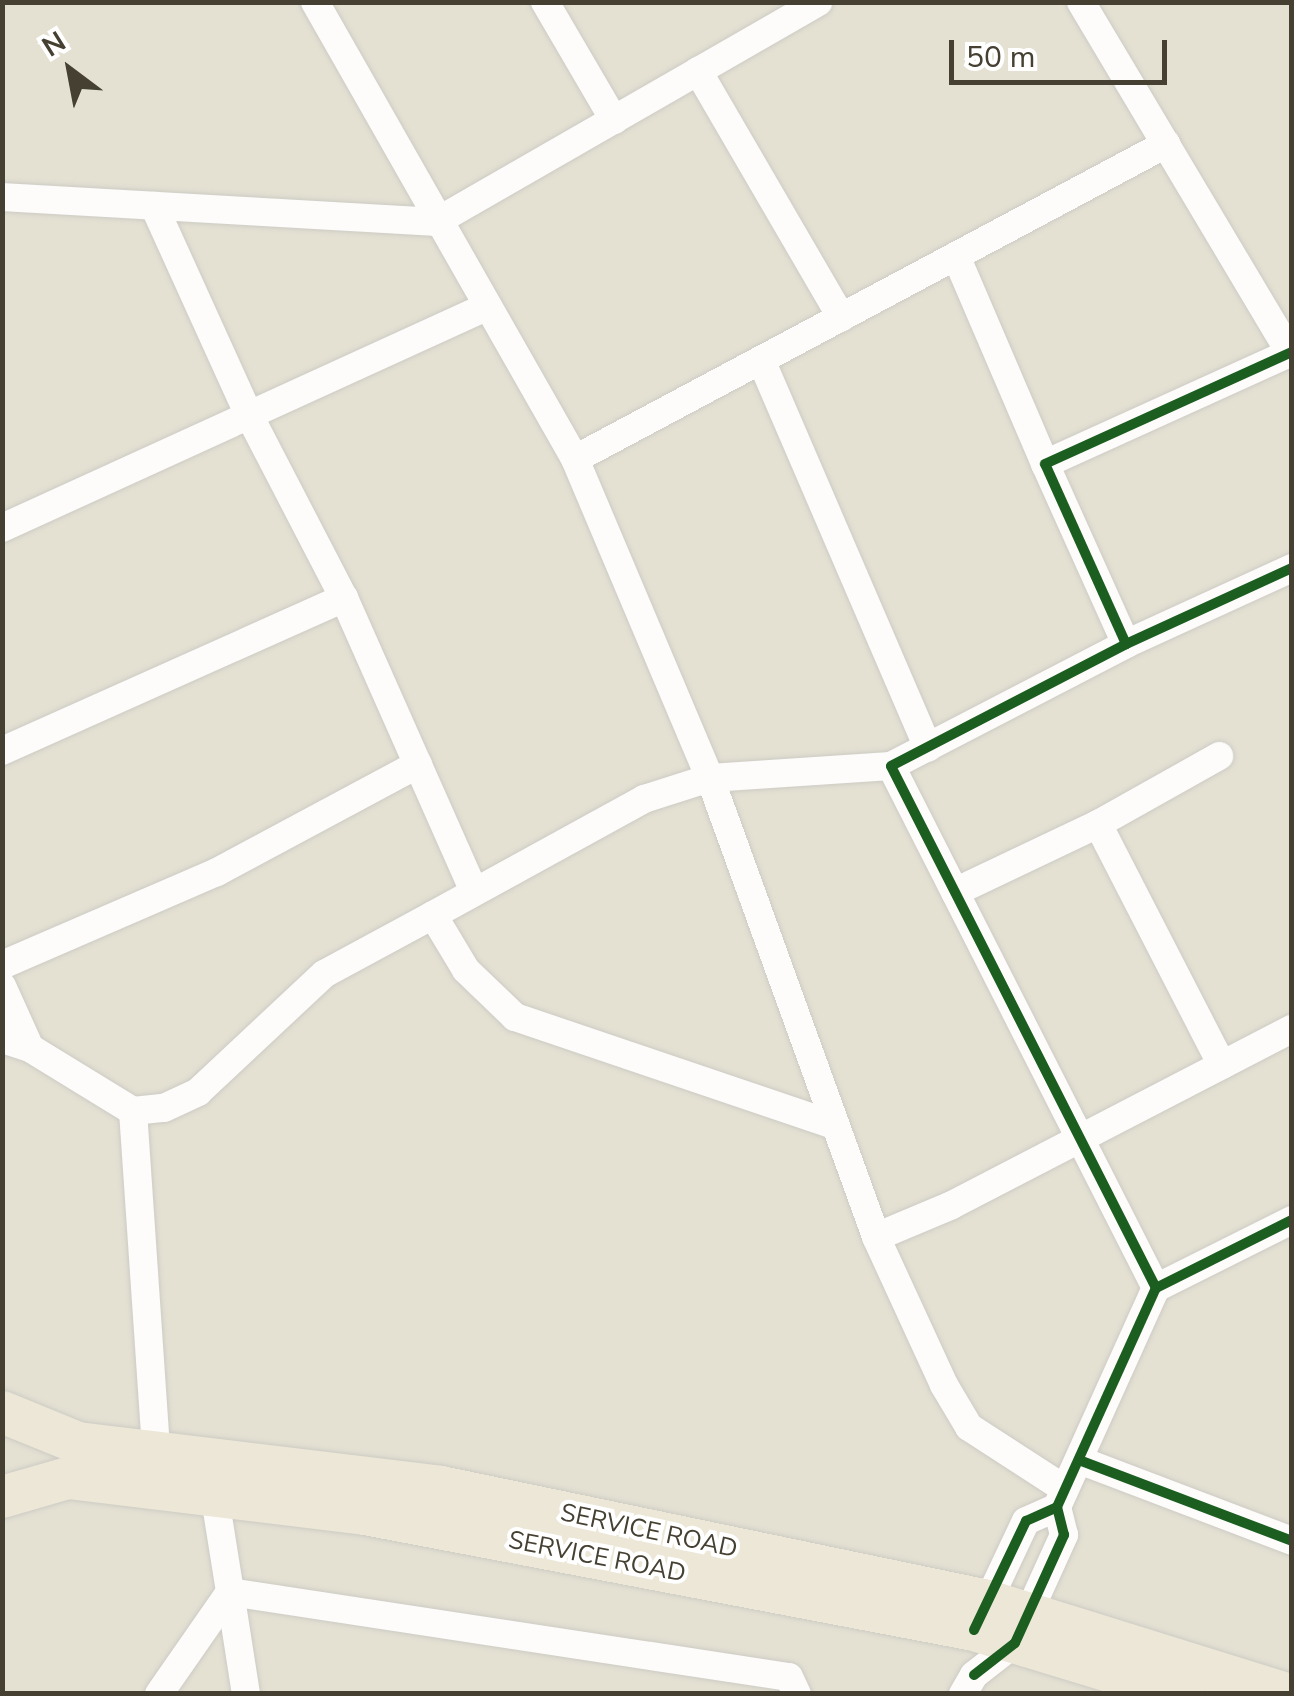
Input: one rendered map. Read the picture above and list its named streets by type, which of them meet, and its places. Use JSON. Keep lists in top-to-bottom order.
{
  "streets": {
    "highway": ["SERVICE ROAD"]
  },
  "scale_bar": "50 m",
  "north": "top left"
}
